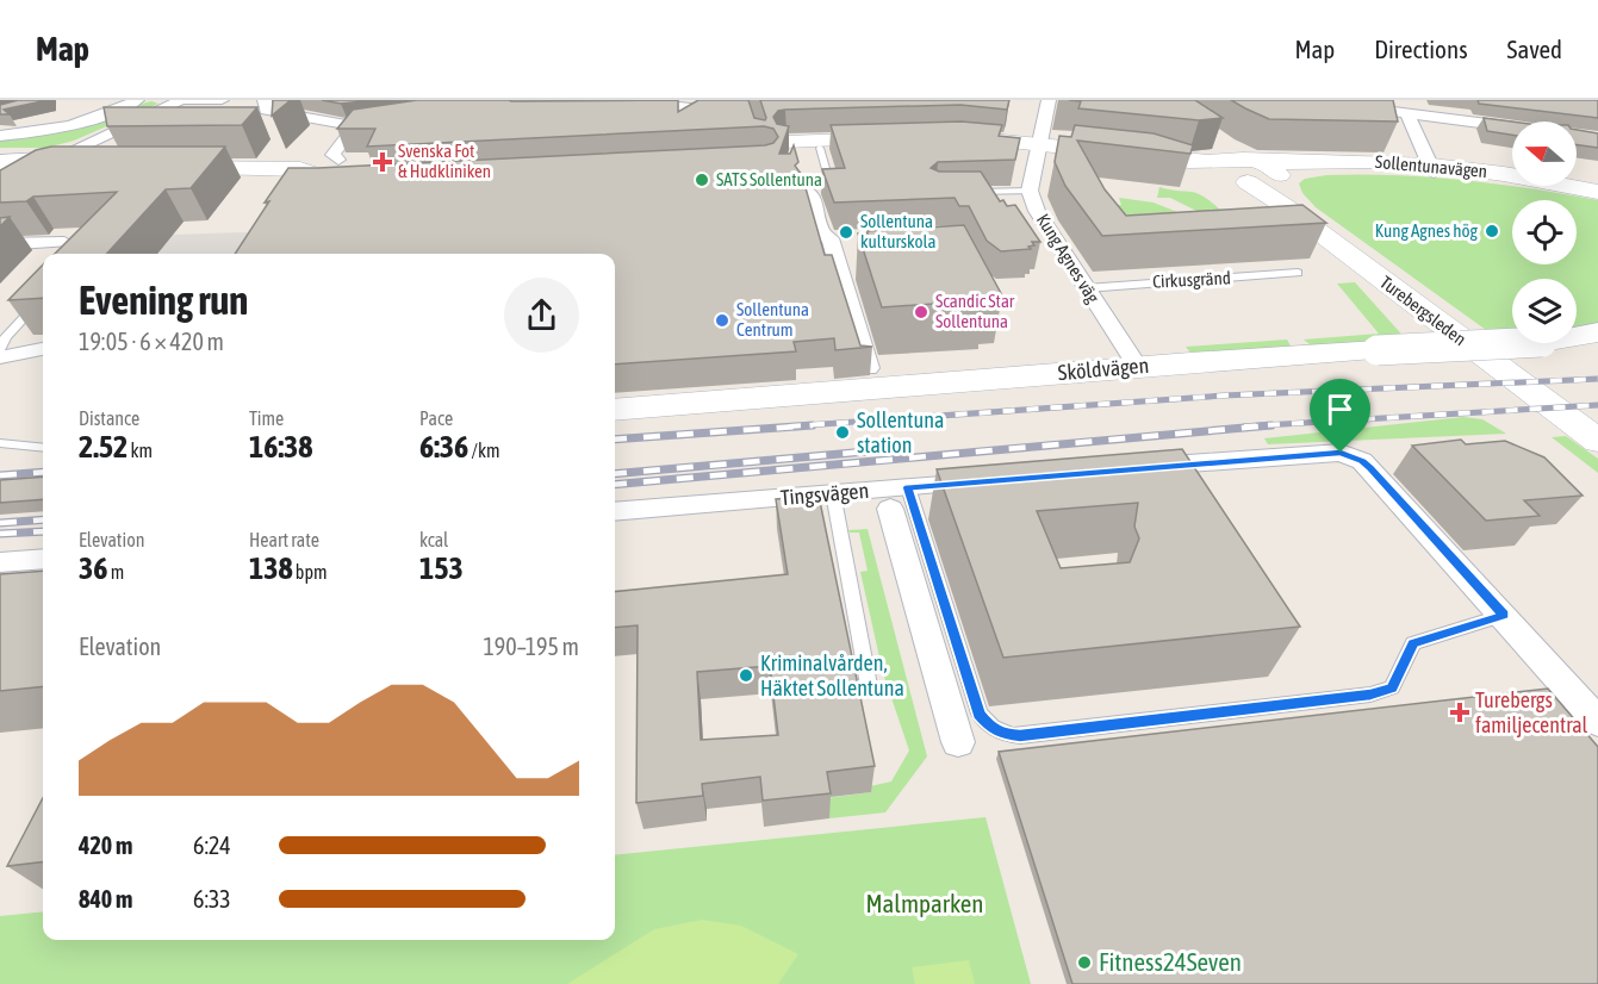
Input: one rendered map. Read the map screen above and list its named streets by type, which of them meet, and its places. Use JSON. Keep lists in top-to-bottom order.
{
  "streets": {
    "street": [
      "Sollentunavägen",
      "Kung Agnes väg",
      "Turebergsleden",
      "Sköldvägen",
      "Tingsvägen"
    ],
    "lane": ["Cirkusgränd"]
  },
  "crossings": [
    ["Sollentunavägen", "Kung Agnes väg"],
    ["Sollentunavägen", "Turebergsleden"],
    ["Kung Agnes väg", "Cirkusgränd"],
    ["Kung Agnes väg", "Sköldvägen"]
  ],
  "parks": ["Malmparken"],
  "places": {
    "health": ["Svenska Fot & Hudkliniken", "Turebergs familjecentral"],
    "other": [
      "SATS Sollentuna",
      "Kung Agnes hög",
      "Sollentuna kulturskola",
      "Scandic Star Sollentuna",
      "Sollentuna Centrum",
      "Sollentuna station",
      "Kriminalvården, Häktet Sollentuna",
      "Fitness24Seven"
    ]
  },
  "north": "left",
  "page": {
    "header": "Map",
    "nav": ["Map", "Directions", "Saved"],
    "heading": ["Evening run", "19:05 · 6 × 420 m"],
    "stats": [
      ["Distance", "2.52 km"],
      ["Time", "16:38"],
      ["Pace", "6:36 /km"],
      ["Elevation", "36 m"],
      ["Heart rate", "138 bpm"],
      ["kcal", "153"]
    ],
    "chart": ["Elevation", "190–195 m"],
    "list": [
      {
        "name": "420 m",
        "note": "6:24"
      },
      {
        "name": "840 m",
        "note": "6:33"
      }
    ]
  }
}
